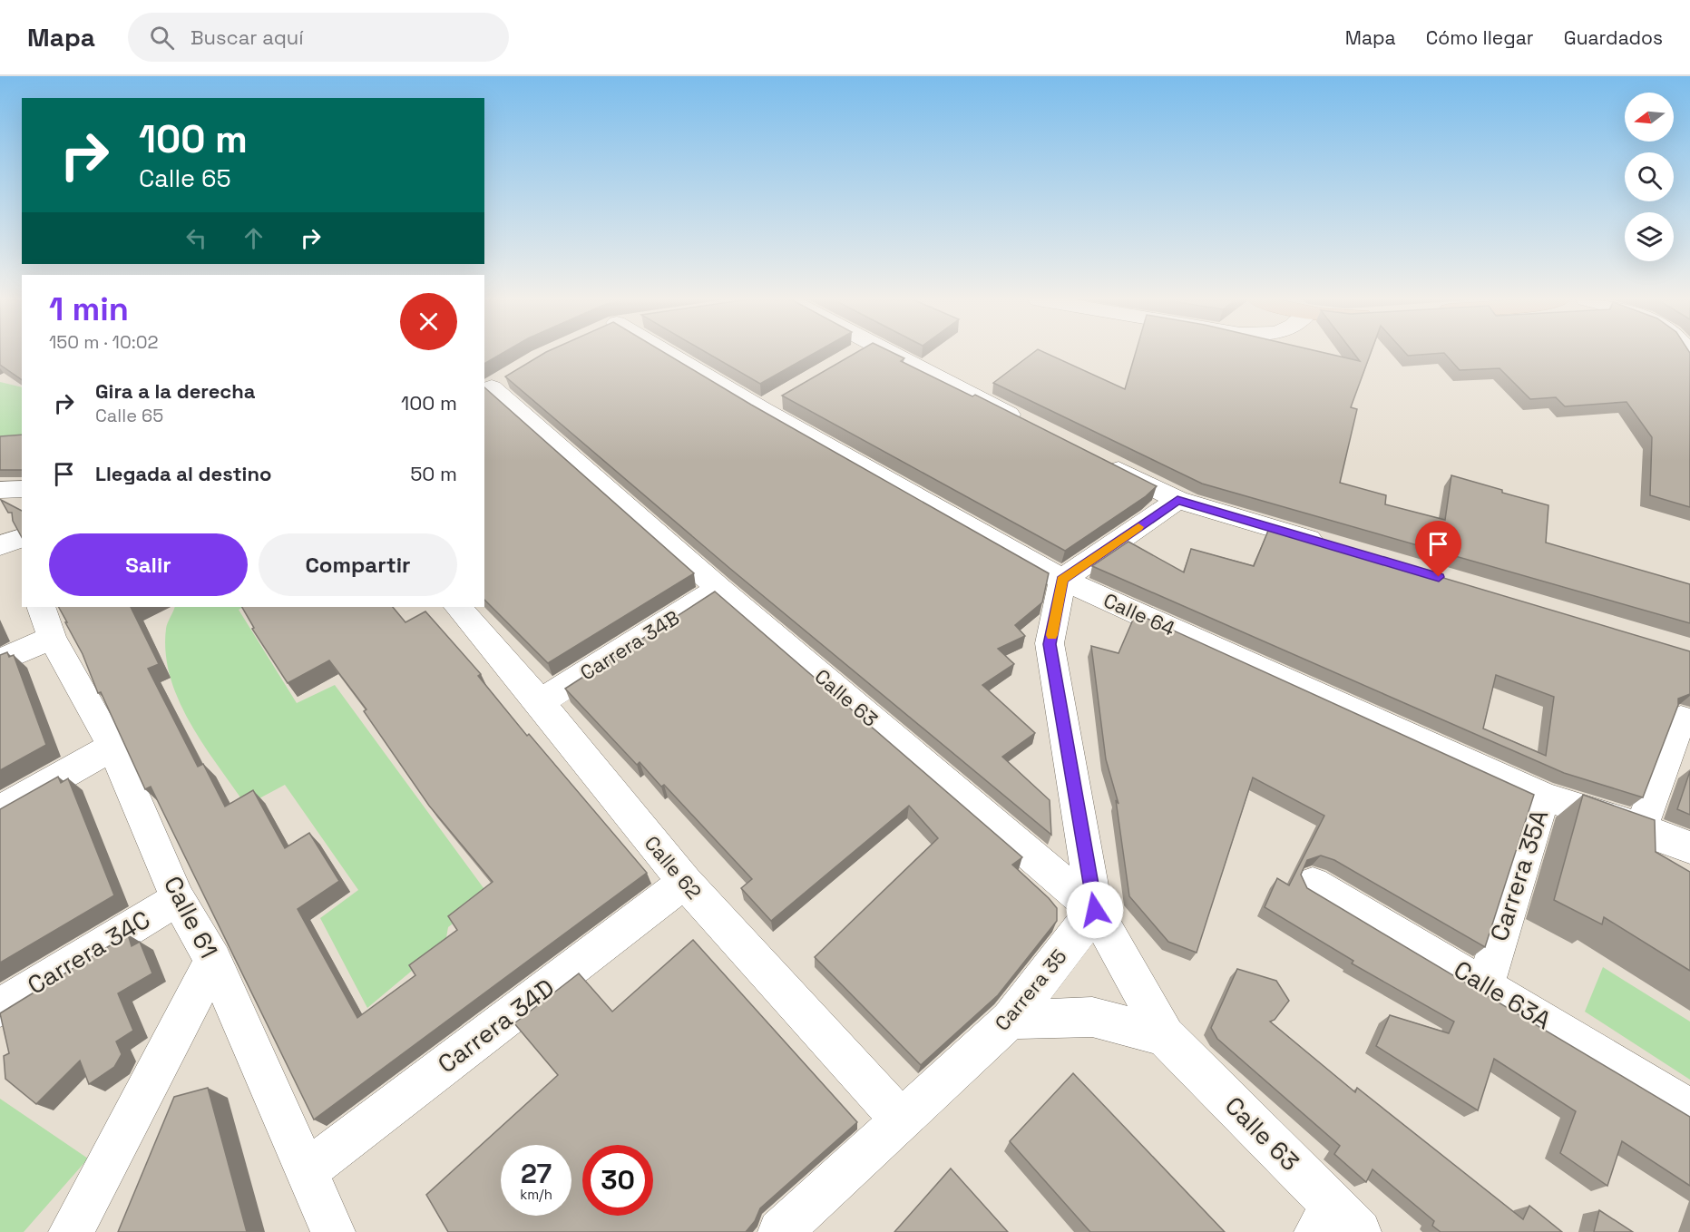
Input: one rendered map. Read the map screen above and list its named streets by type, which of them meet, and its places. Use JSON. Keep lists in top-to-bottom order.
{
  "streets": {
    "street": [
      "Calle 64",
      "Carrera 34B",
      "Calle 63",
      "Calle 62",
      "Carrera 35A",
      "Calle 61",
      "Carrera 34C",
      "Carrera 35",
      "Calle 63A",
      "Carrera 34D"
    ]
  },
  "crossings": [
    ["Calle 64", "Carrera 35A"],
    ["Carrera 34B", "Calle 63"],
    ["Carrera 34B", "Calle 62"],
    ["Calle 63", "Carrera 35"],
    ["Calle 62", "Carrera 35"],
    ["Calle 62", "Carrera 34D"],
    ["Carrera 35A", "Calle 63A"],
    ["Calle 61", "Carrera 34C"],
    ["Calle 61", "Carrera 34D"]
  ],
  "north": "left",
  "page": {
    "header": "Mapa",
    "search": "Buscar aquí",
    "nav": ["Mapa", "Cómo llegar", "Guardados"],
    "turn": ["100 m", "Calle 65"],
    "heading": ["1 min", "150 m · 10:02"],
    "list": [
      {
        "name": "Gira a la derecha",
        "note": "Calle 65",
        "value": "100 m"
      },
      {
        "name": "Llegada al destino",
        "value": "50 m"
      }
    ],
    "buttons": ["Salir", "Compartir"],
    "speed": "27 km/h",
    "limit": "30"
  }
}
